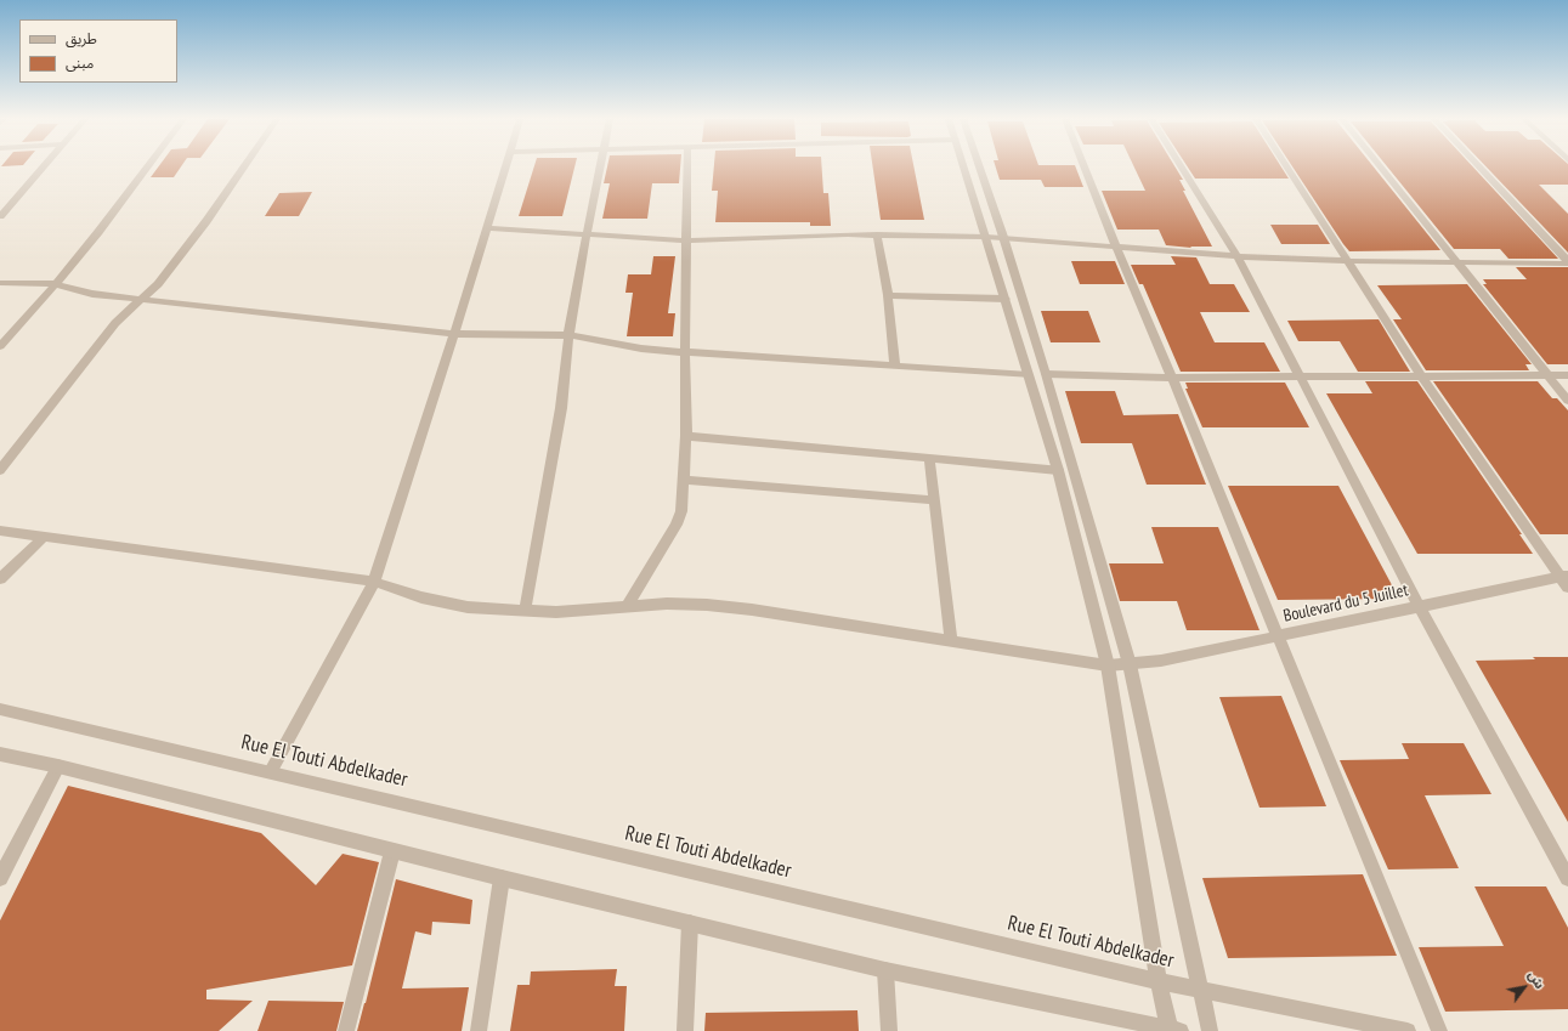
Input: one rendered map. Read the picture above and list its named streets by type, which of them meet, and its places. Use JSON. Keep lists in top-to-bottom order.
{
  "streets": {
    "street": ["Boulevard du 5 Juillet", "Rue El Touti Abdelkader"]
  },
  "legend": ["طريق", "مبنى"],
  "north": "top right"
}
